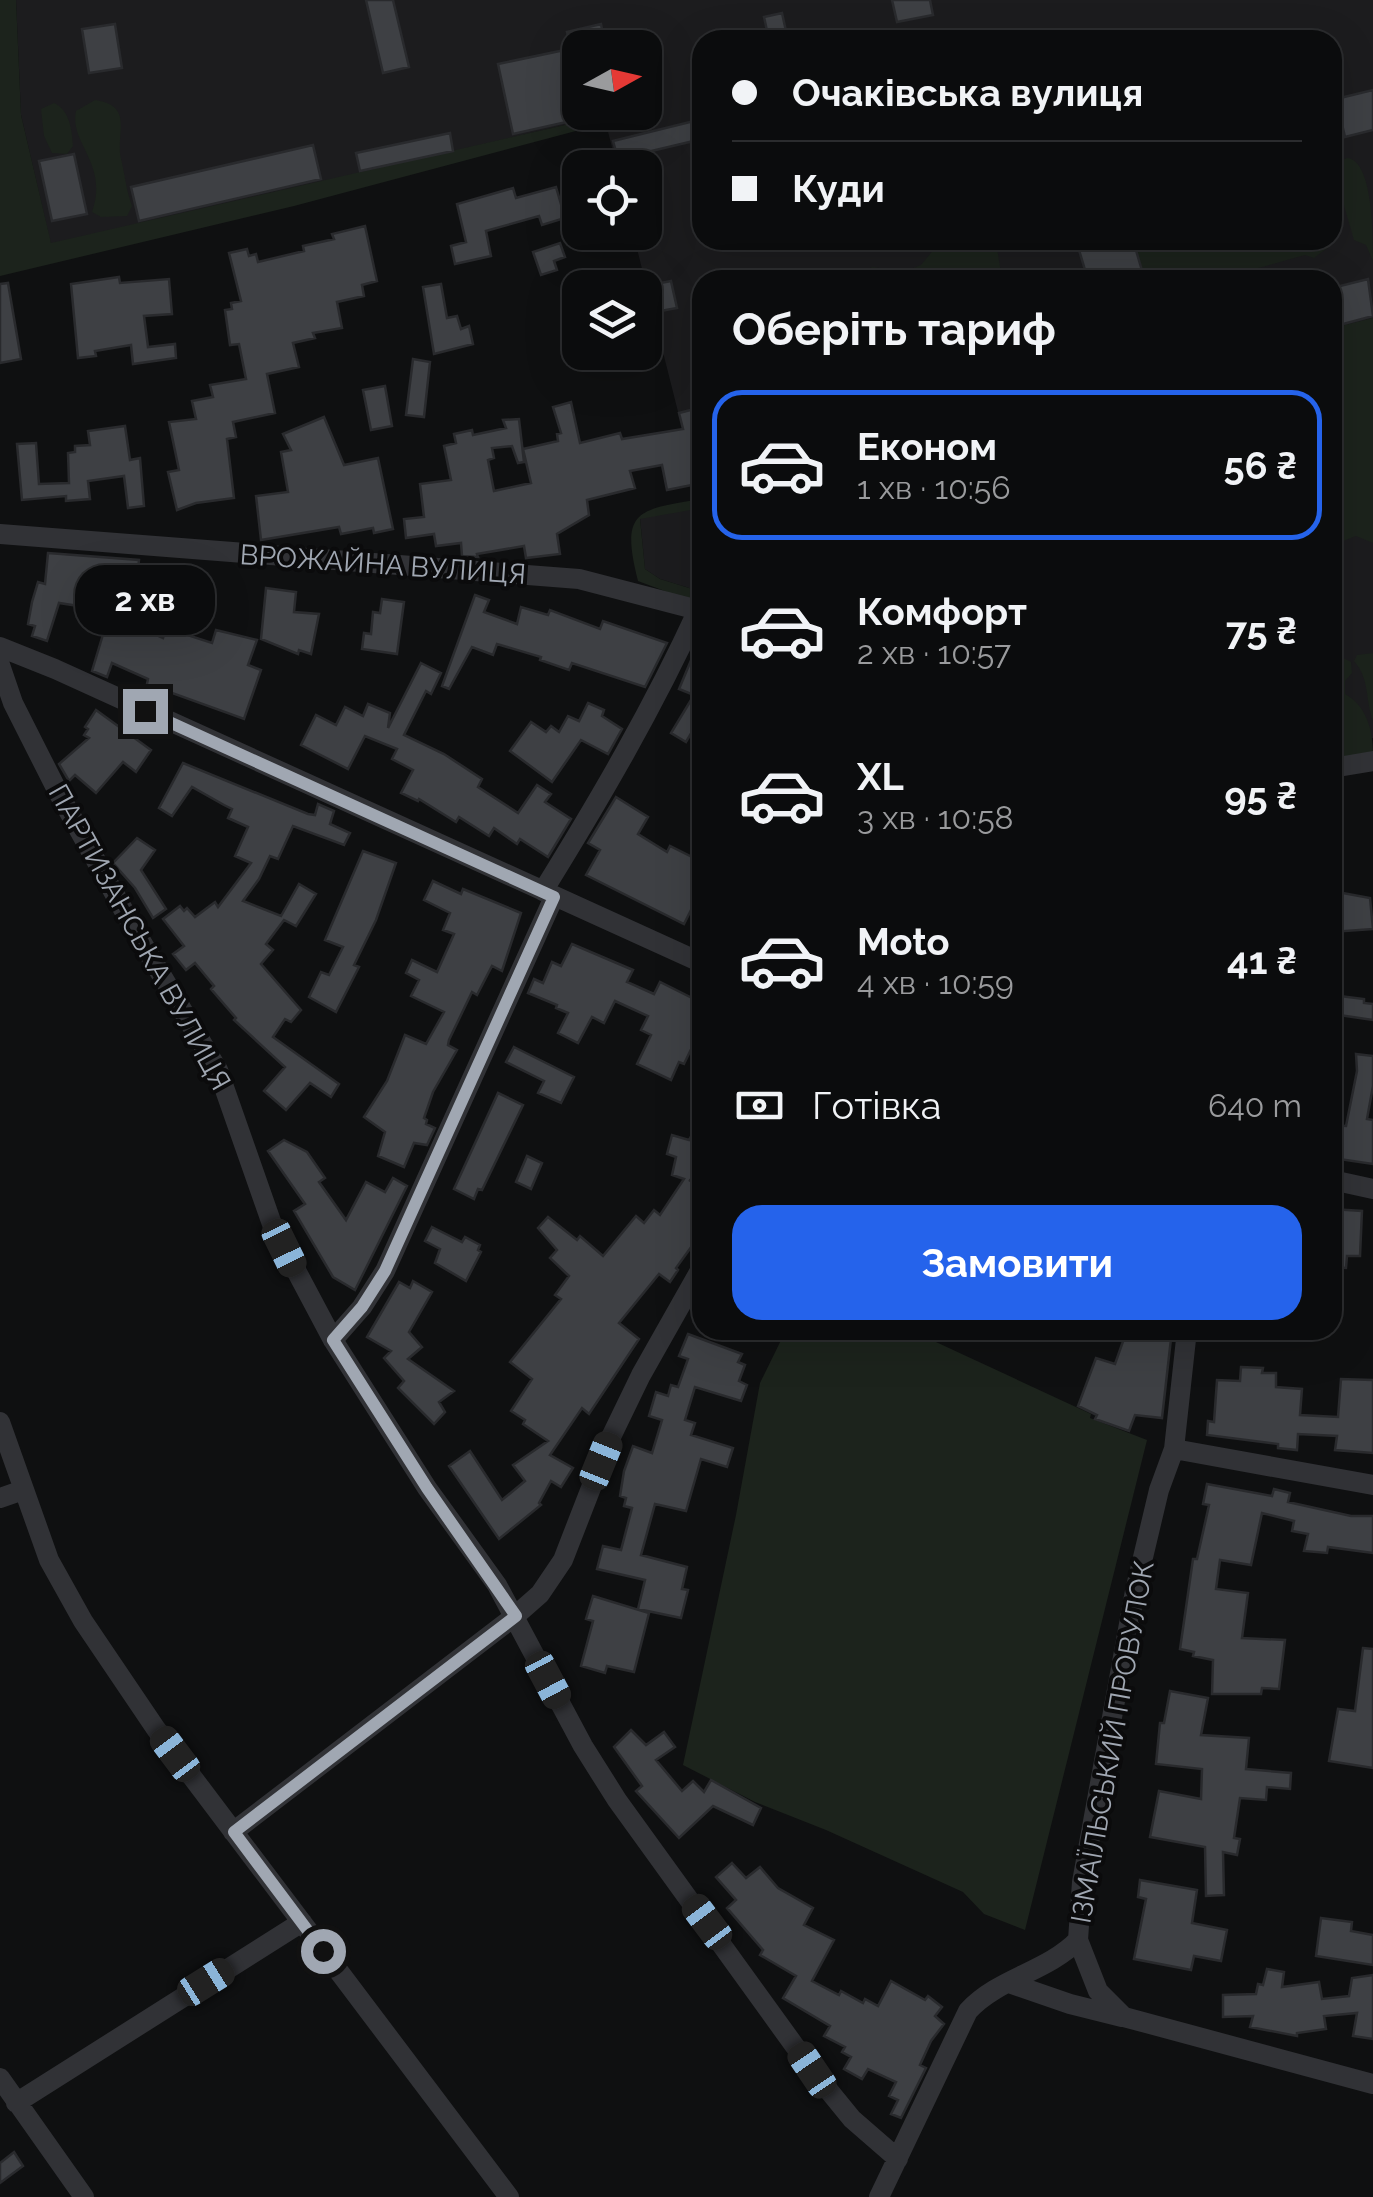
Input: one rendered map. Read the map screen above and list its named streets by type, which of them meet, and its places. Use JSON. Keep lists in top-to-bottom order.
{
  "streets": {
    "street": ["ВРОЖАЙНА ВУЛИЦЯ", "ПАРТИЗАНСЬКА ВУЛИЦЯ", "ІЗМАЇЛЬСЬКИЙ ПРОВУЛОК"]
  },
  "crossings": [
    ["ПАРТИЗАНСЬКА ВУЛИЦЯ", "ІЗМАЇЛЬСЬКИЙ ПРОВУЛОК"]
  ],
  "north": "right",
  "page": {
    "banner": ["Очаківська вулиця", "Куди"],
    "heading": "Оберіть тариф",
    "list": [
      {
        "name": "Економ",
        "note": "1 хв · 10:56",
        "value": "56 ₴"
      },
      {
        "name": "Комфорт",
        "note": "2 хв · 10:57",
        "value": "75 ₴"
      },
      {
        "name": "XL",
        "note": "3 хв · 10:58",
        "value": "95 ₴"
      },
      {
        "name": "Moto",
        "note": "4 хв · 10:59",
        "value": "41 ₴"
      }
    ],
    "bubble": "2 хв",
    "pay": ["Готівка", "640 m"],
    "buttons": "Замовити"
  }
}
